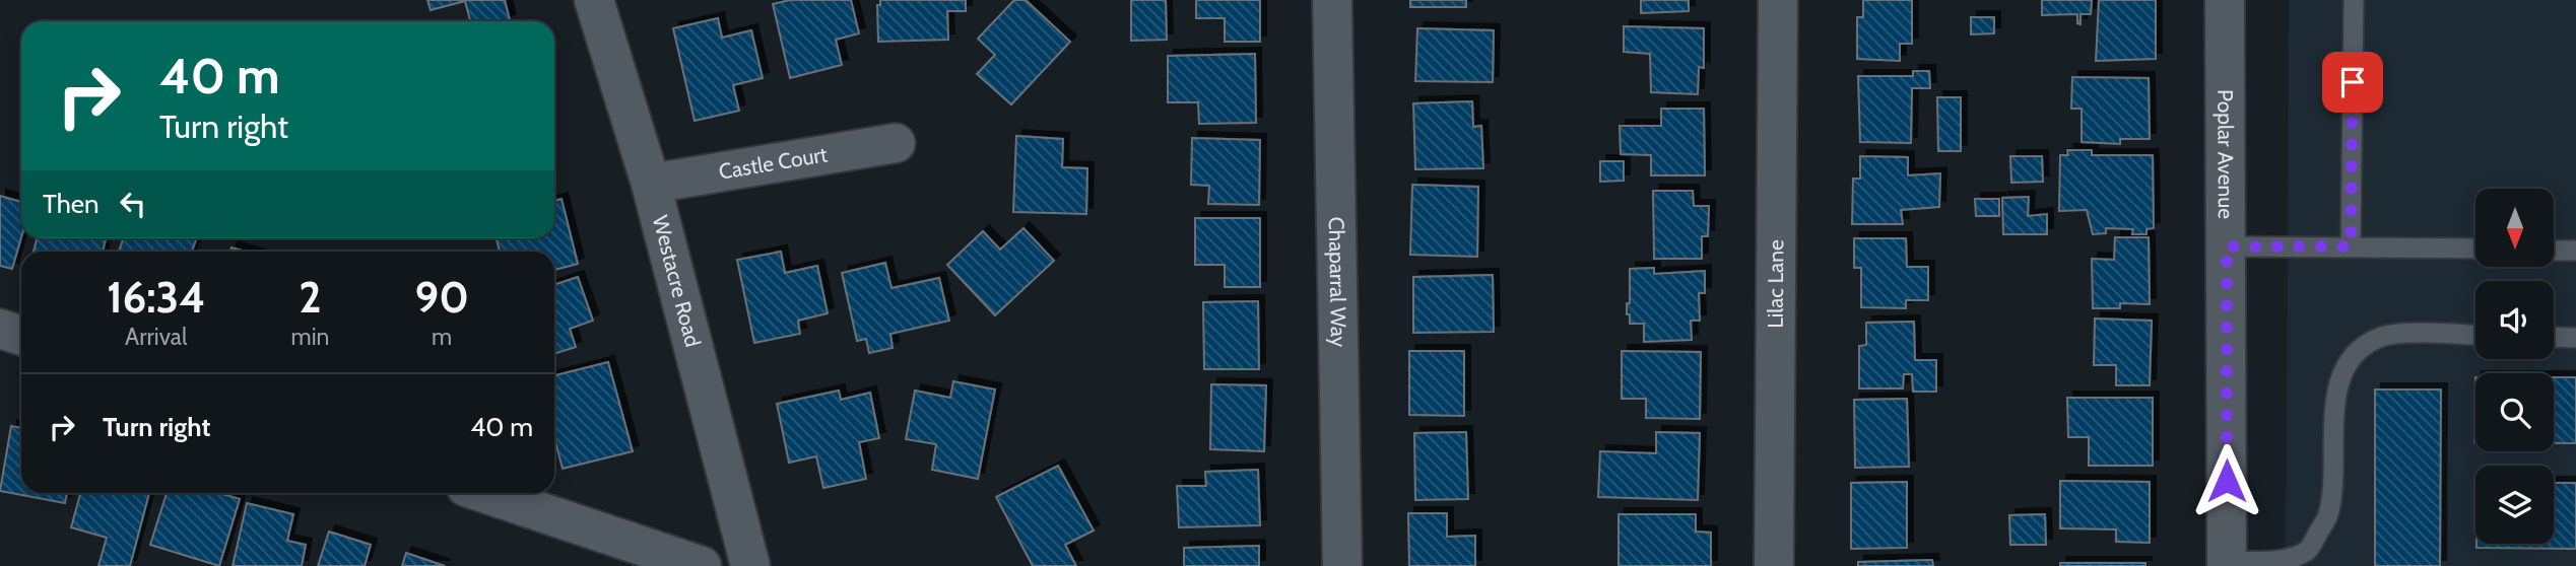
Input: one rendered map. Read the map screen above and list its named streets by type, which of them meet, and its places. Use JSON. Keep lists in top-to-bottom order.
{
  "streets": {
    "street": [
      "Poplar Avenue",
      "Castle Court",
      "Westacre Road",
      "Chaparral Way",
      "Lilac Lane"
    ]
  },
  "crossings": [
    ["Castle Court", "Westacre Road"]
  ],
  "north": "bottom",
  "page": {
    "turn": ["40 m", "Turn right"],
    "then": "Then",
    "eta": [
      "16:34",
      "Arrival",
      "2",
      "min",
      "90",
      "m"
    ],
    "list": [
      {
        "name": "Turn right",
        "value": "40 m"
      }
    ]
  }
}
